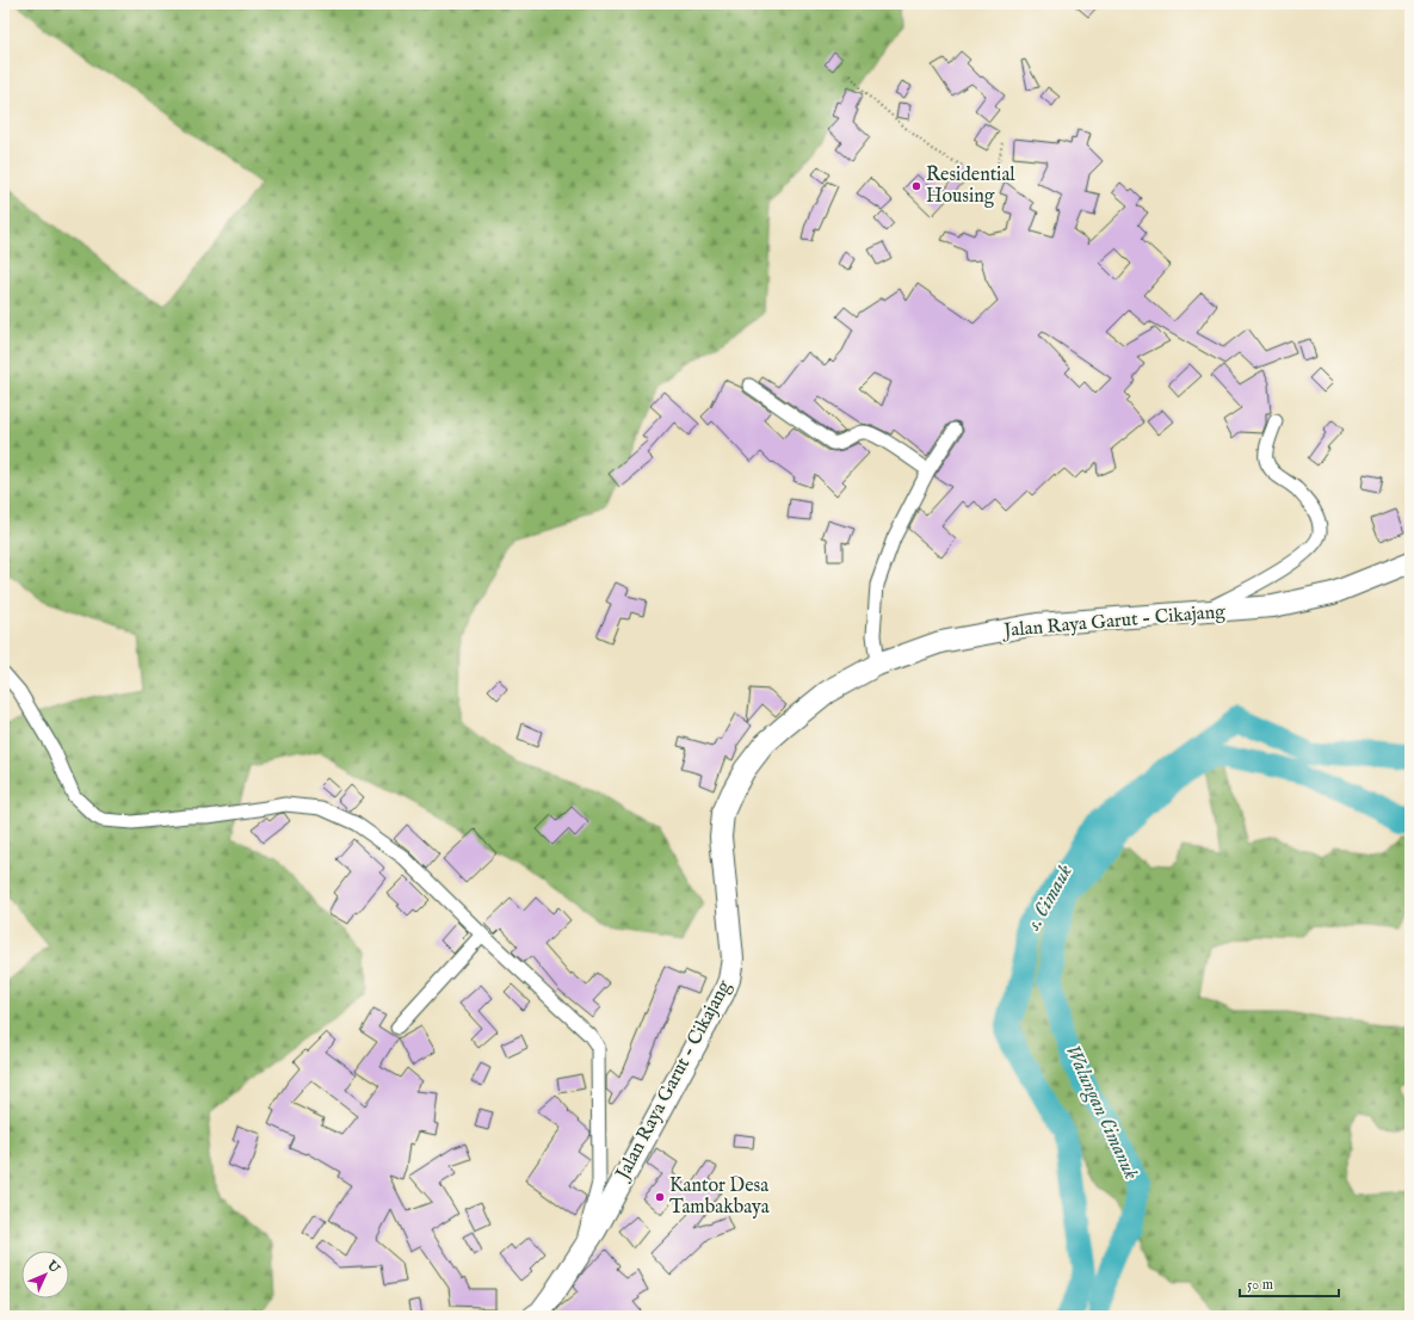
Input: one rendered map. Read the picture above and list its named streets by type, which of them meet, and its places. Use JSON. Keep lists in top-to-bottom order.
{
  "streets": {
    "main road": ["Jalan Raya Garut - Cikajang"]
  },
  "water": ["s. Cimauk", "Walungan Cimanuk"],
  "places": ["Residential Housing", "Kantor Desa Tambakbaya"],
  "scale_bar": "50 m",
  "north": "top right"
}
